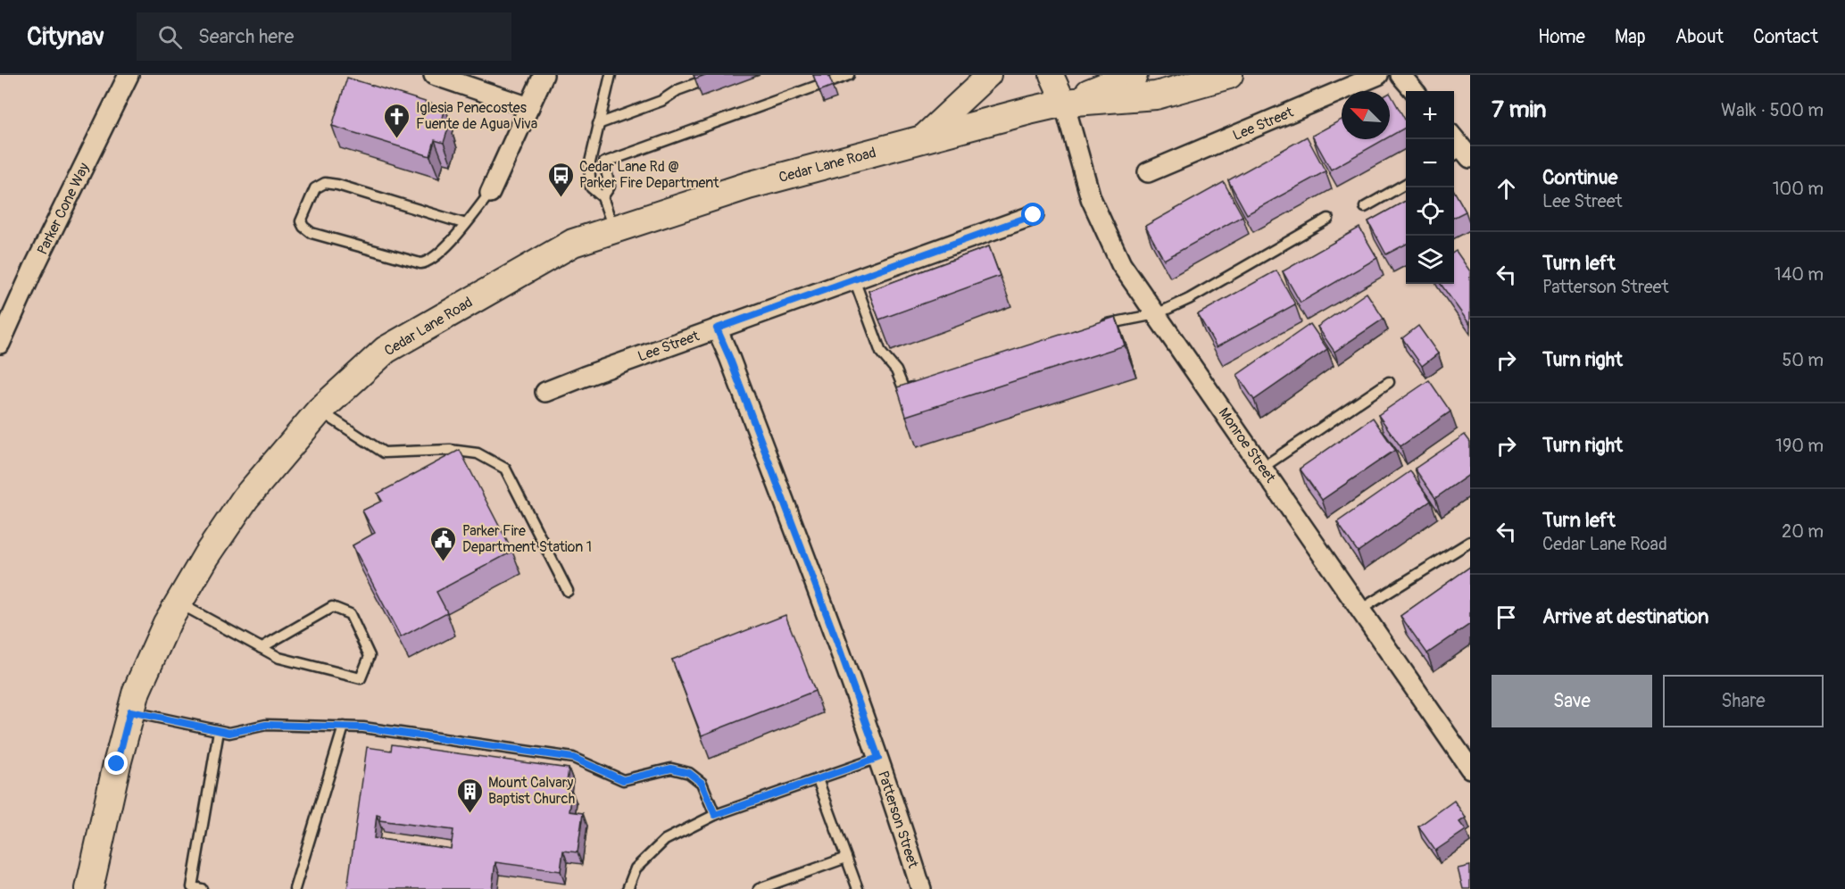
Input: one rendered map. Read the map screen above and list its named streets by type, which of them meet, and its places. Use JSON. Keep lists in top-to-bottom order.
{
  "streets": {
    "main road": ["Cedar Lane Road"],
    "street": [
      "Lee Street",
      "Parker Cone Way",
      "Monroe Street",
      "Patterson Street"
    ]
  },
  "crossings": [
    ["Lee Street", "Patterson Street"],
    ["Cedar Lane Road", "Monroe Street"]
  ],
  "places": {
    "church": ["Iglesia Penecostes Fuente de Agua Viva"],
    "bus stop": ["Cedar Lane Rd @ Parker Fire Department"],
    "public building": ["Parker Fire Department Station 1"],
    "building": ["Mount Calvary Baptist Church"]
  },
  "north": "top left",
  "page": {
    "header": "Citynav",
    "search": "Search here",
    "nav": [
      "Home",
      "Map",
      "About",
      "Contact"
    ],
    "heading": ["7 min", "Walk · 500 m"],
    "map_buttons": ["+", "−"],
    "list": [
      ["Continue", "Lee Street", "100 m"],
      ["Turn left", "Patterson Street", "140 m"],
      ["Turn right", "50 m"],
      ["Turn right", "190 m"],
      ["Turn left", "Cedar Lane Road", "20 m"],
      "Arrive at destination"
    ],
    "buttons": ["Save", "Share"]
  }
}
